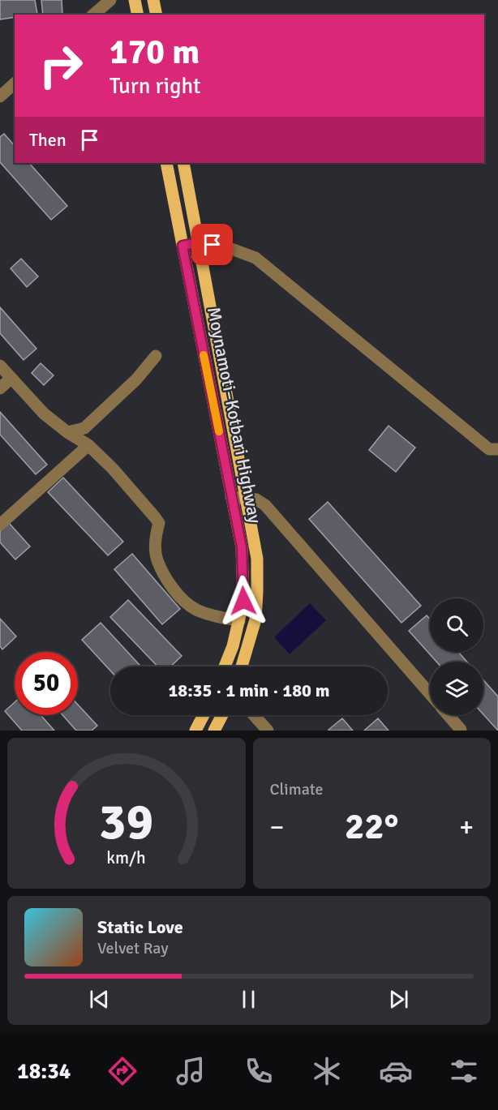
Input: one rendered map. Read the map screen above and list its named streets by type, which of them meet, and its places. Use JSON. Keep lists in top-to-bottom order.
{
  "streets": {
    "main road": ["Moynamoti–Kotbari Highway"]
  },
  "page": {
    "turn": ["170 m", "Turn right"],
    "then": "Then",
    "limit": "50",
    "trip": "18:35 · 1 min · 180 m",
    "tile": "Climate",
    "heat": ["−", "22°", "+"],
    "song": ["Static Love", "Velvet Ray"],
    "tabs": "18:34",
    "gauge": ["39", "km/h"]
  }
}
